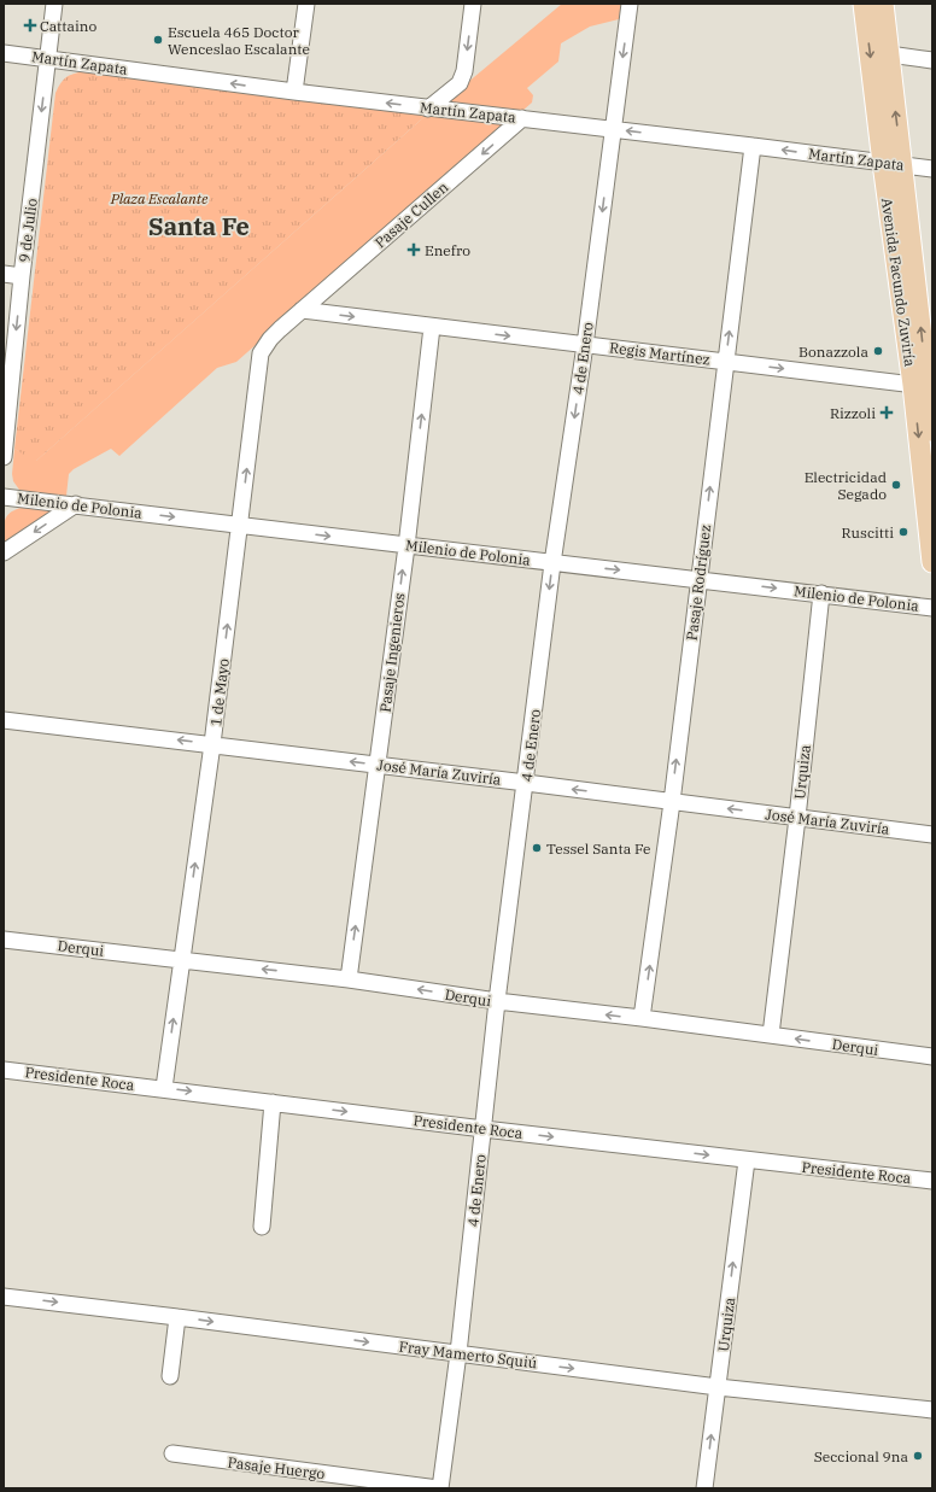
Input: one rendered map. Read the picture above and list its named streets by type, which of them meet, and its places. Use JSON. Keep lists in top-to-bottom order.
{
  "streets": {
    "main road": ["Avenida Facundo Zuviría"],
    "street": [
      "Martín Zapata",
      "Pasaje Cullen",
      "9 de Julio",
      "Regis Martínez",
      "4 de Enero",
      "Milenio de Polonia",
      "Pasaje Rodríguez",
      "Pasaje Ingenieros",
      "1 de Mayo",
      "José María Zuviría",
      "Urquiza",
      "Derqui",
      "Presidente Roca",
      "Fray Mamerto Squiú",
      "Pasaje Huergo"
    ]
  },
  "crossings": [
    ["Martín Zapata", "Pasaje Cullen"],
    ["Martín Zapata", "9 de Julio"],
    ["Martín Zapata", "Avenida Facundo Zuviría"],
    ["Martín Zapata", "4 de Enero"],
    ["Martín Zapata", "Pasaje Rodríguez"],
    ["Pasaje Cullen", "Regis Martínez"],
    ["Pasaje Cullen", "1 de Mayo"],
    ["Avenida Facundo Zuviría", "Regis Martínez"],
    ["Regis Martínez", "4 de Enero"],
    ["Regis Martínez", "Pasaje Rodríguez"],
    ["Regis Martínez", "Pasaje Ingenieros"],
    ["Regis Martínez", "1 de Mayo"],
    ["4 de Enero", "Milenio de Polonia"],
    ["4 de Enero", "José María Zuviría"],
    ["4 de Enero", "Derqui"],
    ["4 de Enero", "Presidente Roca"],
    ["4 de Enero", "Fray Mamerto Squiú"],
    ["4 de Enero", "Pasaje Huergo"],
    ["Milenio de Polonia", "Pasaje Rodríguez"],
    ["Milenio de Polonia", "Pasaje Ingenieros"],
    ["Milenio de Polonia", "1 de Mayo"],
    ["Milenio de Polonia", "Urquiza"],
    ["Pasaje Rodríguez", "José María Zuviría"],
    ["Pasaje Rodríguez", "Derqui"],
    ["Pasaje Ingenieros", "José María Zuviría"],
    ["Pasaje Ingenieros", "Derqui"],
    ["1 de Mayo", "José María Zuviría"],
    ["1 de Mayo", "Derqui"],
    ["1 de Mayo", "Presidente Roca"],
    ["José María Zuviría", "Urquiza"],
    ["Urquiza", "Derqui"],
    ["Urquiza", "Presidente Roca"],
    ["Urquiza", "Fray Mamerto Squiú"]
  ],
  "one_way": [
    "Martín Zapata",
    "Pasaje Cullen",
    "9 de Julio",
    "Regis Martínez",
    "4 de Enero",
    "Milenio de Polonia",
    "Pasaje Rodríguez",
    "Pasaje Ingenieros",
    "1 de Mayo",
    "José María Zuviría",
    "Urquiza",
    "Derqui",
    "Presidente Roca",
    "Fray Mamerto Squiú"
  ],
  "districts": ["Santa Fe"],
  "parks": ["Plaza Escalante"],
  "places": {
    "health": ["Cattaino", "Enefro", "Rizzoli"],
    "other": [
      "Escuela 465 Doctor Wenceslao Escalante",
      "Bonazzola",
      "Electricidad Segado",
      "Ruscitti",
      "Tessel Santa Fe",
      "Seccional 9na"
    ]
  }
}
